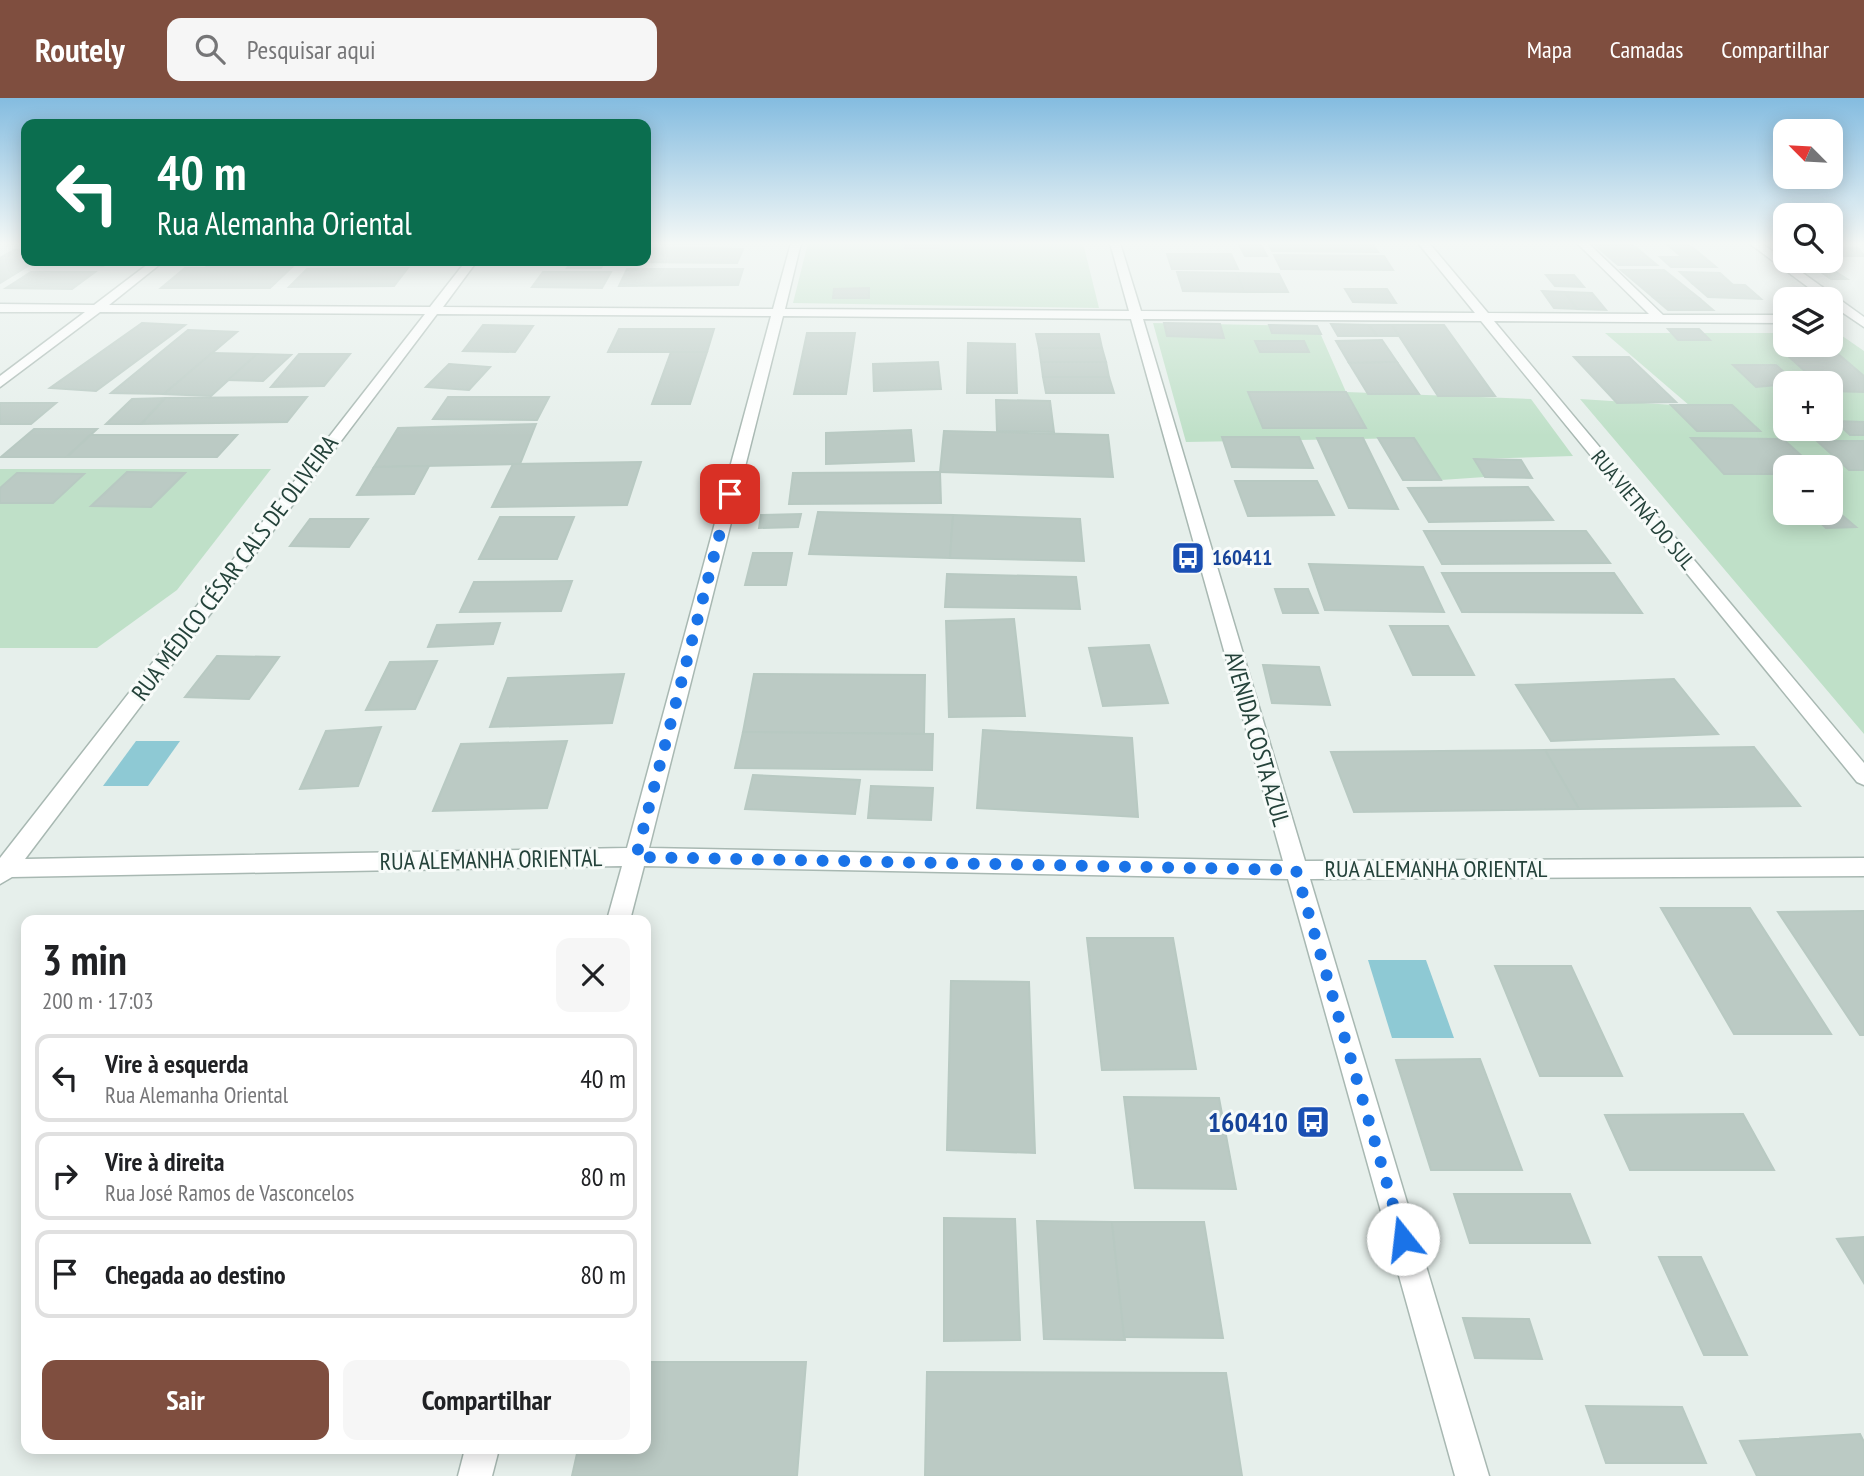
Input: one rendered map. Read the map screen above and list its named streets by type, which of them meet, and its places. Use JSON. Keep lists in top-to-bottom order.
{
  "streets": {
    "street": [
      "RUA VIETNÃ DO SUL",
      "RUA MÉDICO CÉSAR CALS DE OLIVEIRA",
      "AVENIDA COSTA AZUL",
      "RUA ALEMANHA ORIENTAL"
    ]
  },
  "crossings": [
    ["RUA MÉDICO CÉSAR CALS DE OLIVEIRA", "RUA ALEMANHA ORIENTAL"],
    ["AVENIDA COSTA AZUL", "RUA ALEMANHA ORIENTAL"]
  ],
  "places": {
    "bus stop": ["160411", "160410"]
  },
  "north": "top left",
  "page": {
    "header": "Routely",
    "search": "Pesquisar aqui",
    "nav": ["Mapa", "Camadas", "Compartilhar"],
    "map_buttons": ["+", "−"],
    "turn": ["40 m", "Rua Alemanha Oriental"],
    "heading": ["3 min", "200 m · 17:03"],
    "list": [
      {
        "name": "Vire à esquerda",
        "note": "Rua Alemanha Oriental",
        "value": "40 m"
      },
      {
        "name": "Vire à direita",
        "note": "Rua José Ramos de Vasconcelos",
        "value": "80 m"
      },
      {
        "name": "Chegada ao destino",
        "value": "80 m"
      }
    ],
    "buttons": ["Sair", "Compartilhar"]
  }
}
